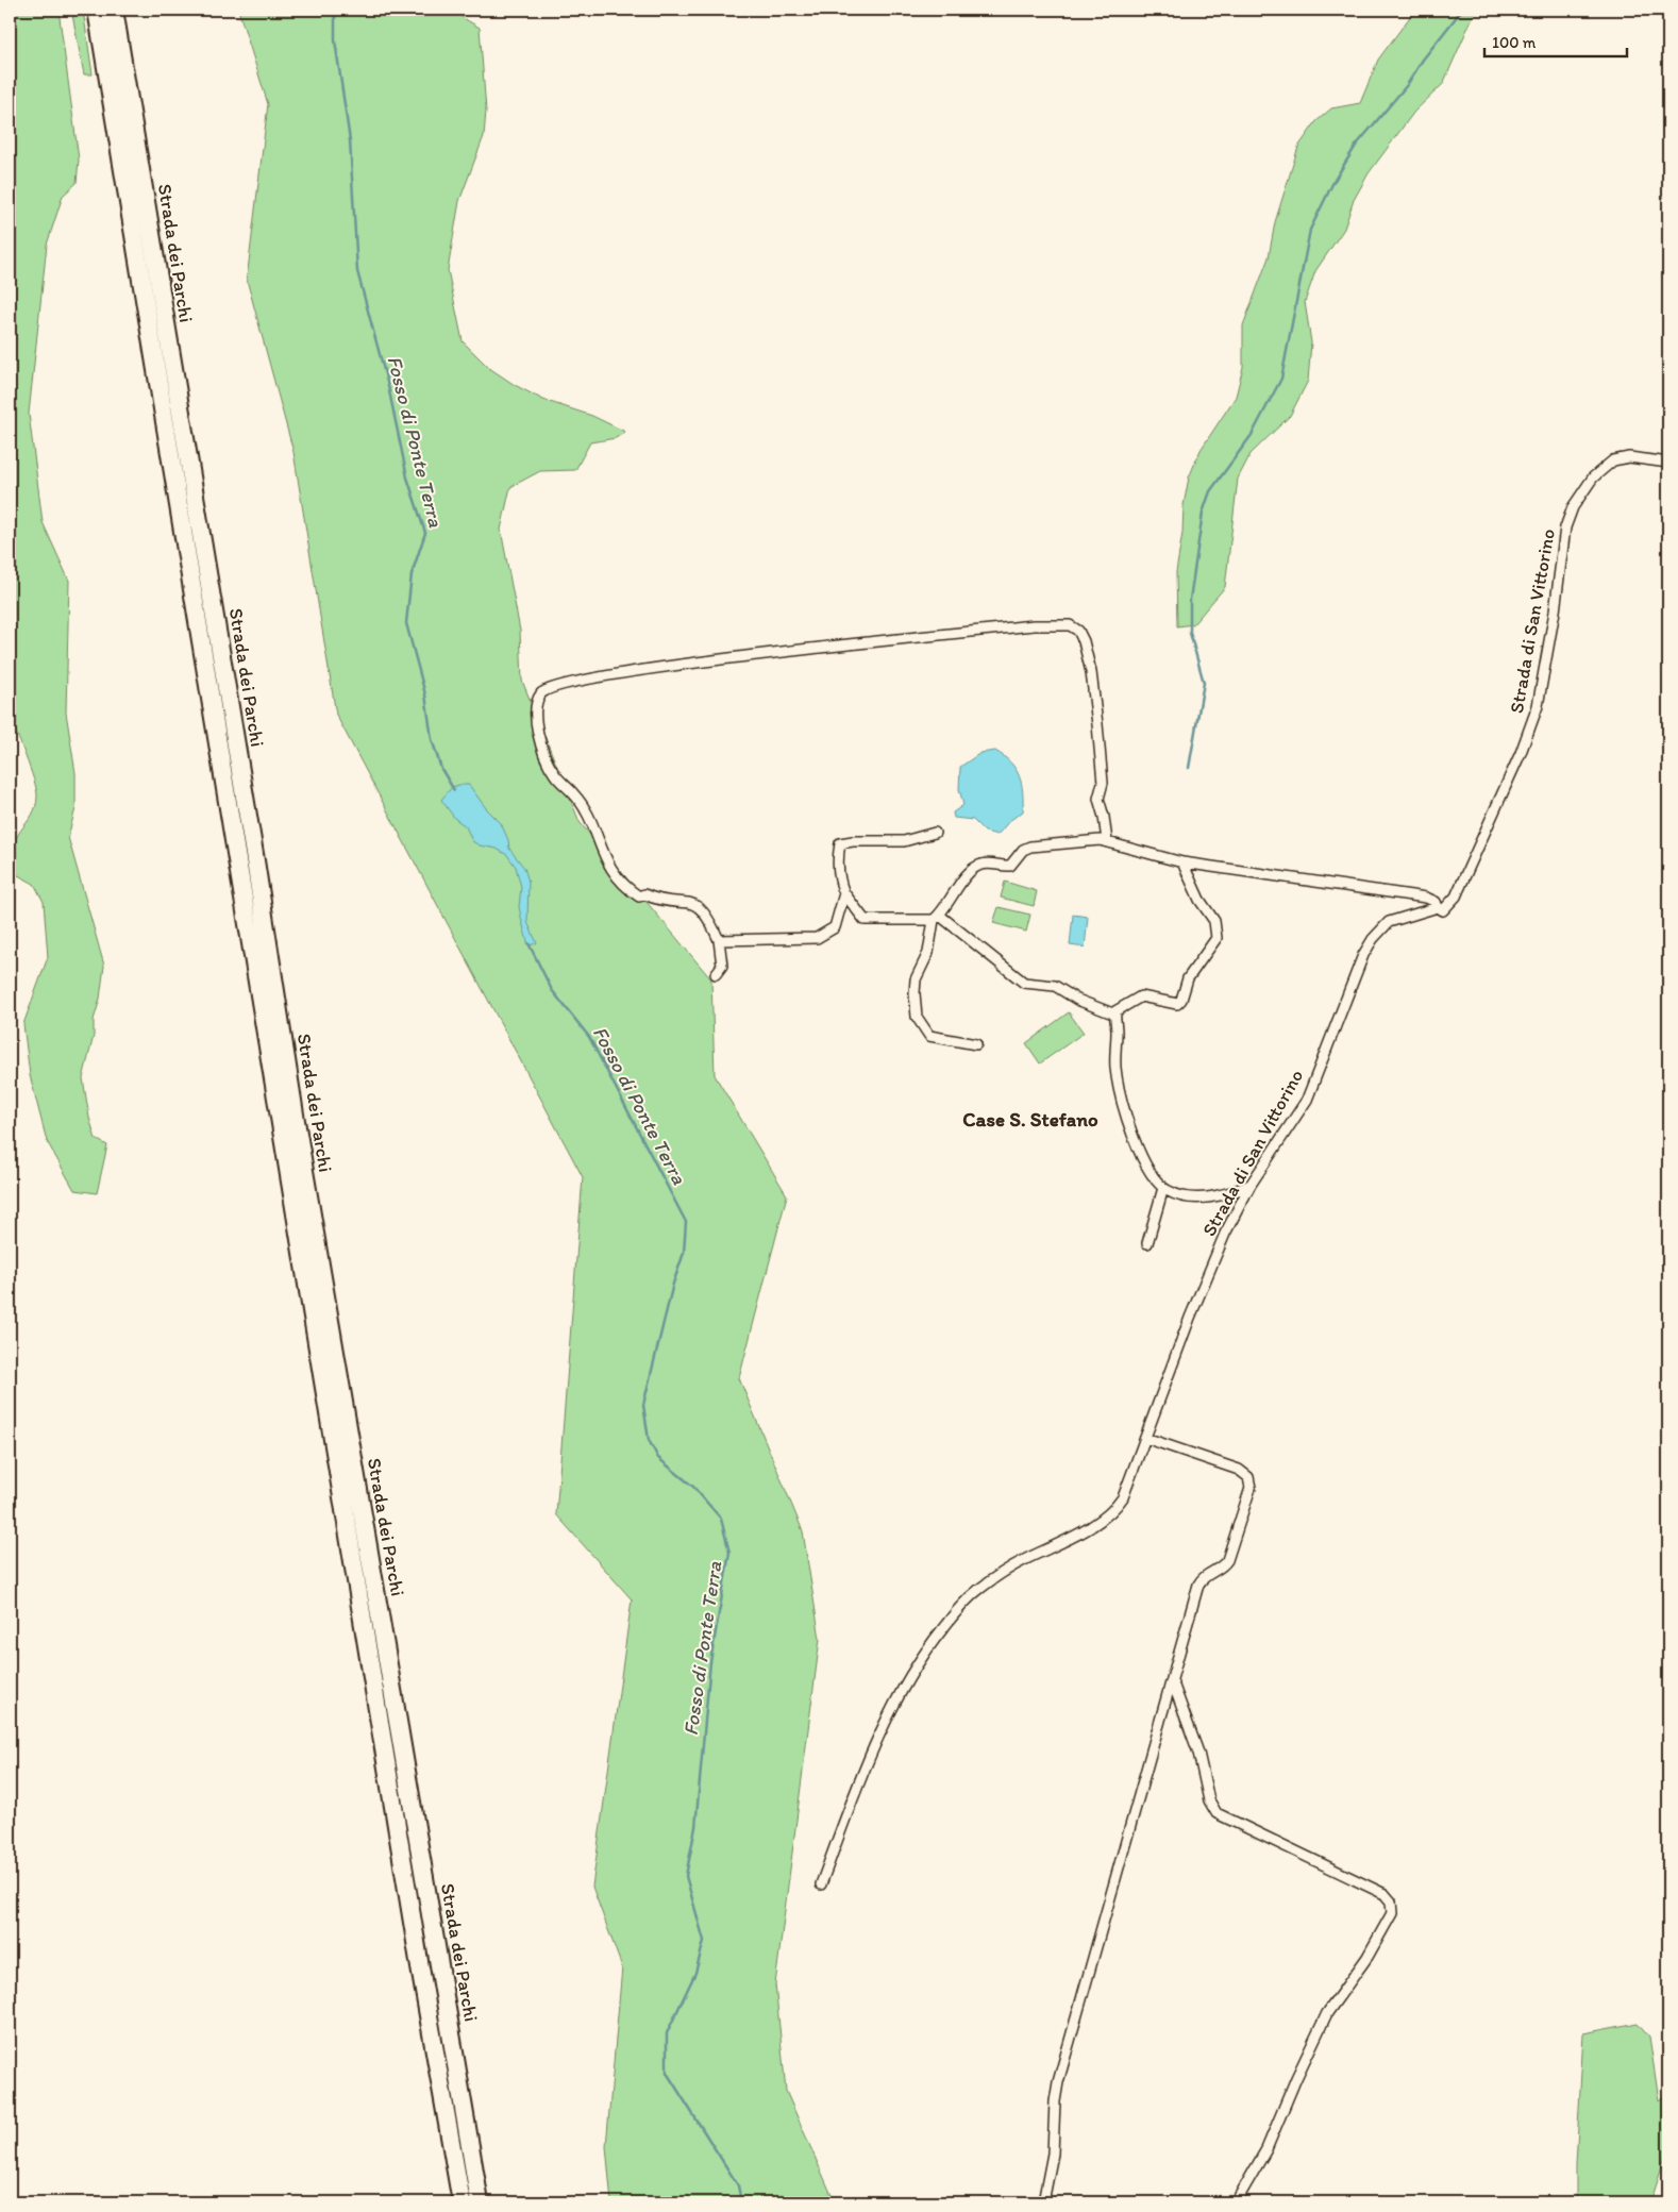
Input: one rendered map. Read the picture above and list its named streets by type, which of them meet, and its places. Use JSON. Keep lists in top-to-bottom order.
{
  "streets": {
    "highway": ["Strada dei Parchi"],
    "street": ["Strada di San Vittorino"]
  },
  "districts": ["Case S. Stefano"],
  "water": ["Fosso di Ponte Terra"],
  "scale_bar": "100 m"
}
